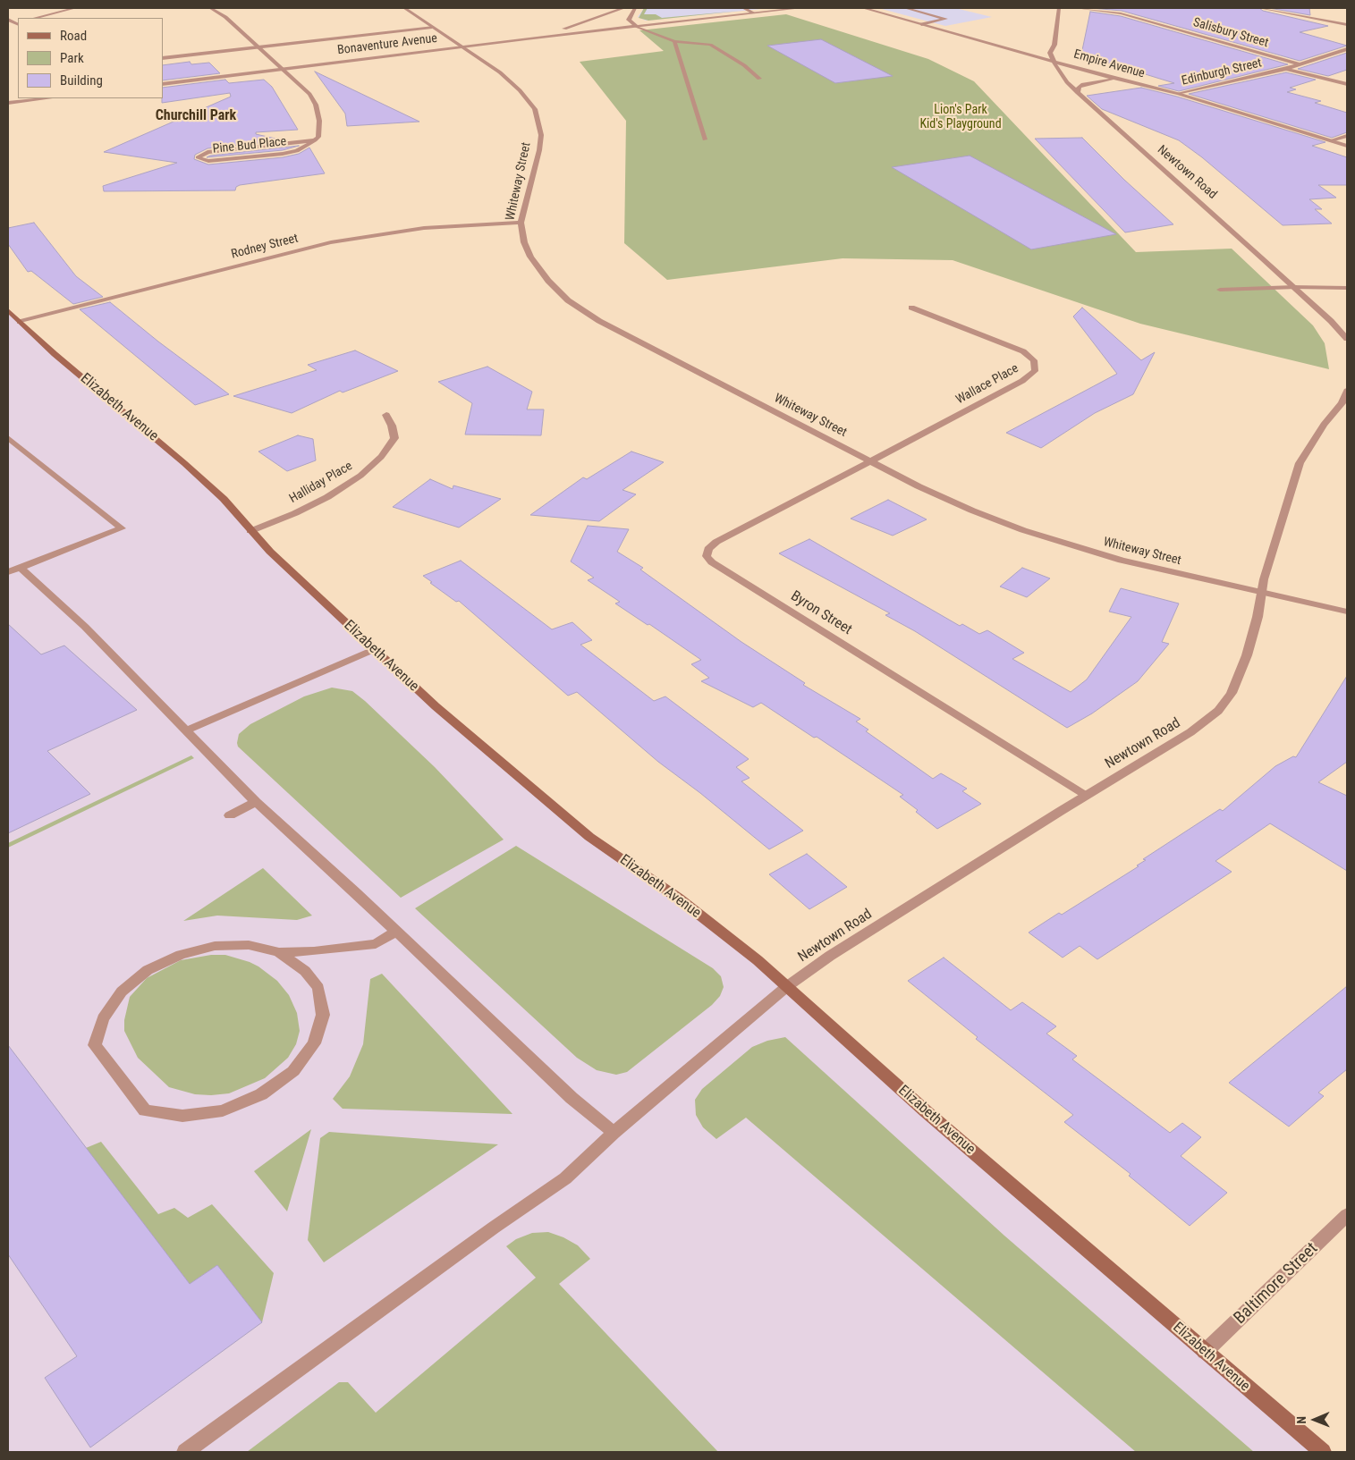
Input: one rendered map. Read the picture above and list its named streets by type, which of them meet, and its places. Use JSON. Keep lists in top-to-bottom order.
{
  "streets": {
    "main road": ["Elizabeth Avenue"],
    "street": [
      "Salisbury Street",
      "Bonaventure Avenue",
      "Empire Avenue",
      "Edinburgh Street",
      "Pine Bud Place",
      "Newtown Road",
      "Whiteway Street",
      "Rodney Street",
      "Wallace Place",
      "Halliday Place",
      "Byron Street",
      "Baltimore Street"
    ]
  },
  "crossings": [
    ["Salisbury Street", "Edinburgh Street"],
    ["Bonaventure Avenue", "Whiteway Street"],
    ["Empire Avenue", "Edinburgh Street"],
    ["Empire Avenue", "Newtown Road"],
    ["Newtown Road", "Whiteway Street"],
    ["Newtown Road", "Elizabeth Avenue"],
    ["Newtown Road", "Byron Street"],
    ["Whiteway Street", "Rodney Street"],
    ["Whiteway Street", "Wallace Place"],
    ["Whiteway Street", "Byron Street"],
    ["Rodney Street", "Elizabeth Avenue"],
    ["Wallace Place", "Byron Street"],
    ["Elizabeth Avenue", "Halliday Place"],
    ["Elizabeth Avenue", "Baltimore Street"]
  ],
  "districts": ["Churchill Park"],
  "parks": ["Lion's Park Kid's Playground"],
  "legend": ["Road", "Park", "Building"],
  "north": "left"
}
